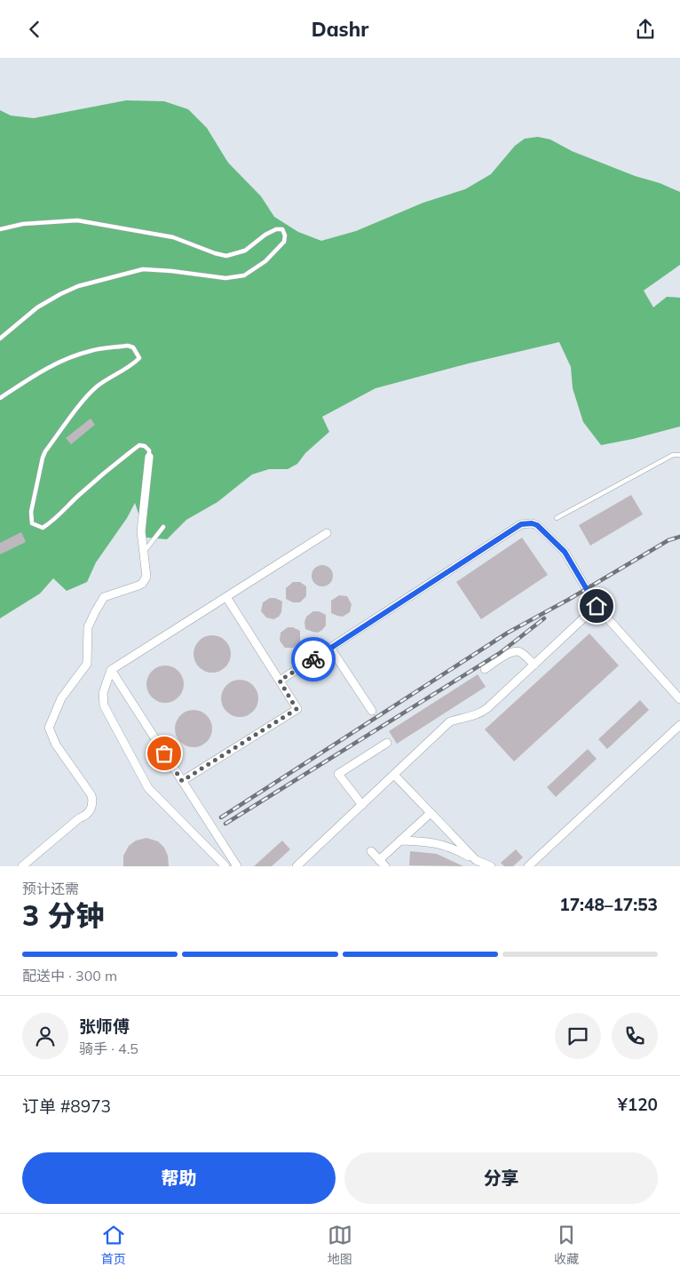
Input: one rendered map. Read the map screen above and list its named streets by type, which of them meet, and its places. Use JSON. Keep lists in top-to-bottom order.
{
  "page": {
    "header": "Dashr",
    "heading": ["3 分钟", "预计还需", "17:48–17:53"],
    "panel": [
      "张师傅",
      "骑手 · 4.5",
      "订单 #8973",
      "¥120"
    ],
    "bar": "配送中 · 300 m",
    "buttons": ["帮助", "分享"],
    "tabs": ["首页", "地图", "收藏"]
  }
}
